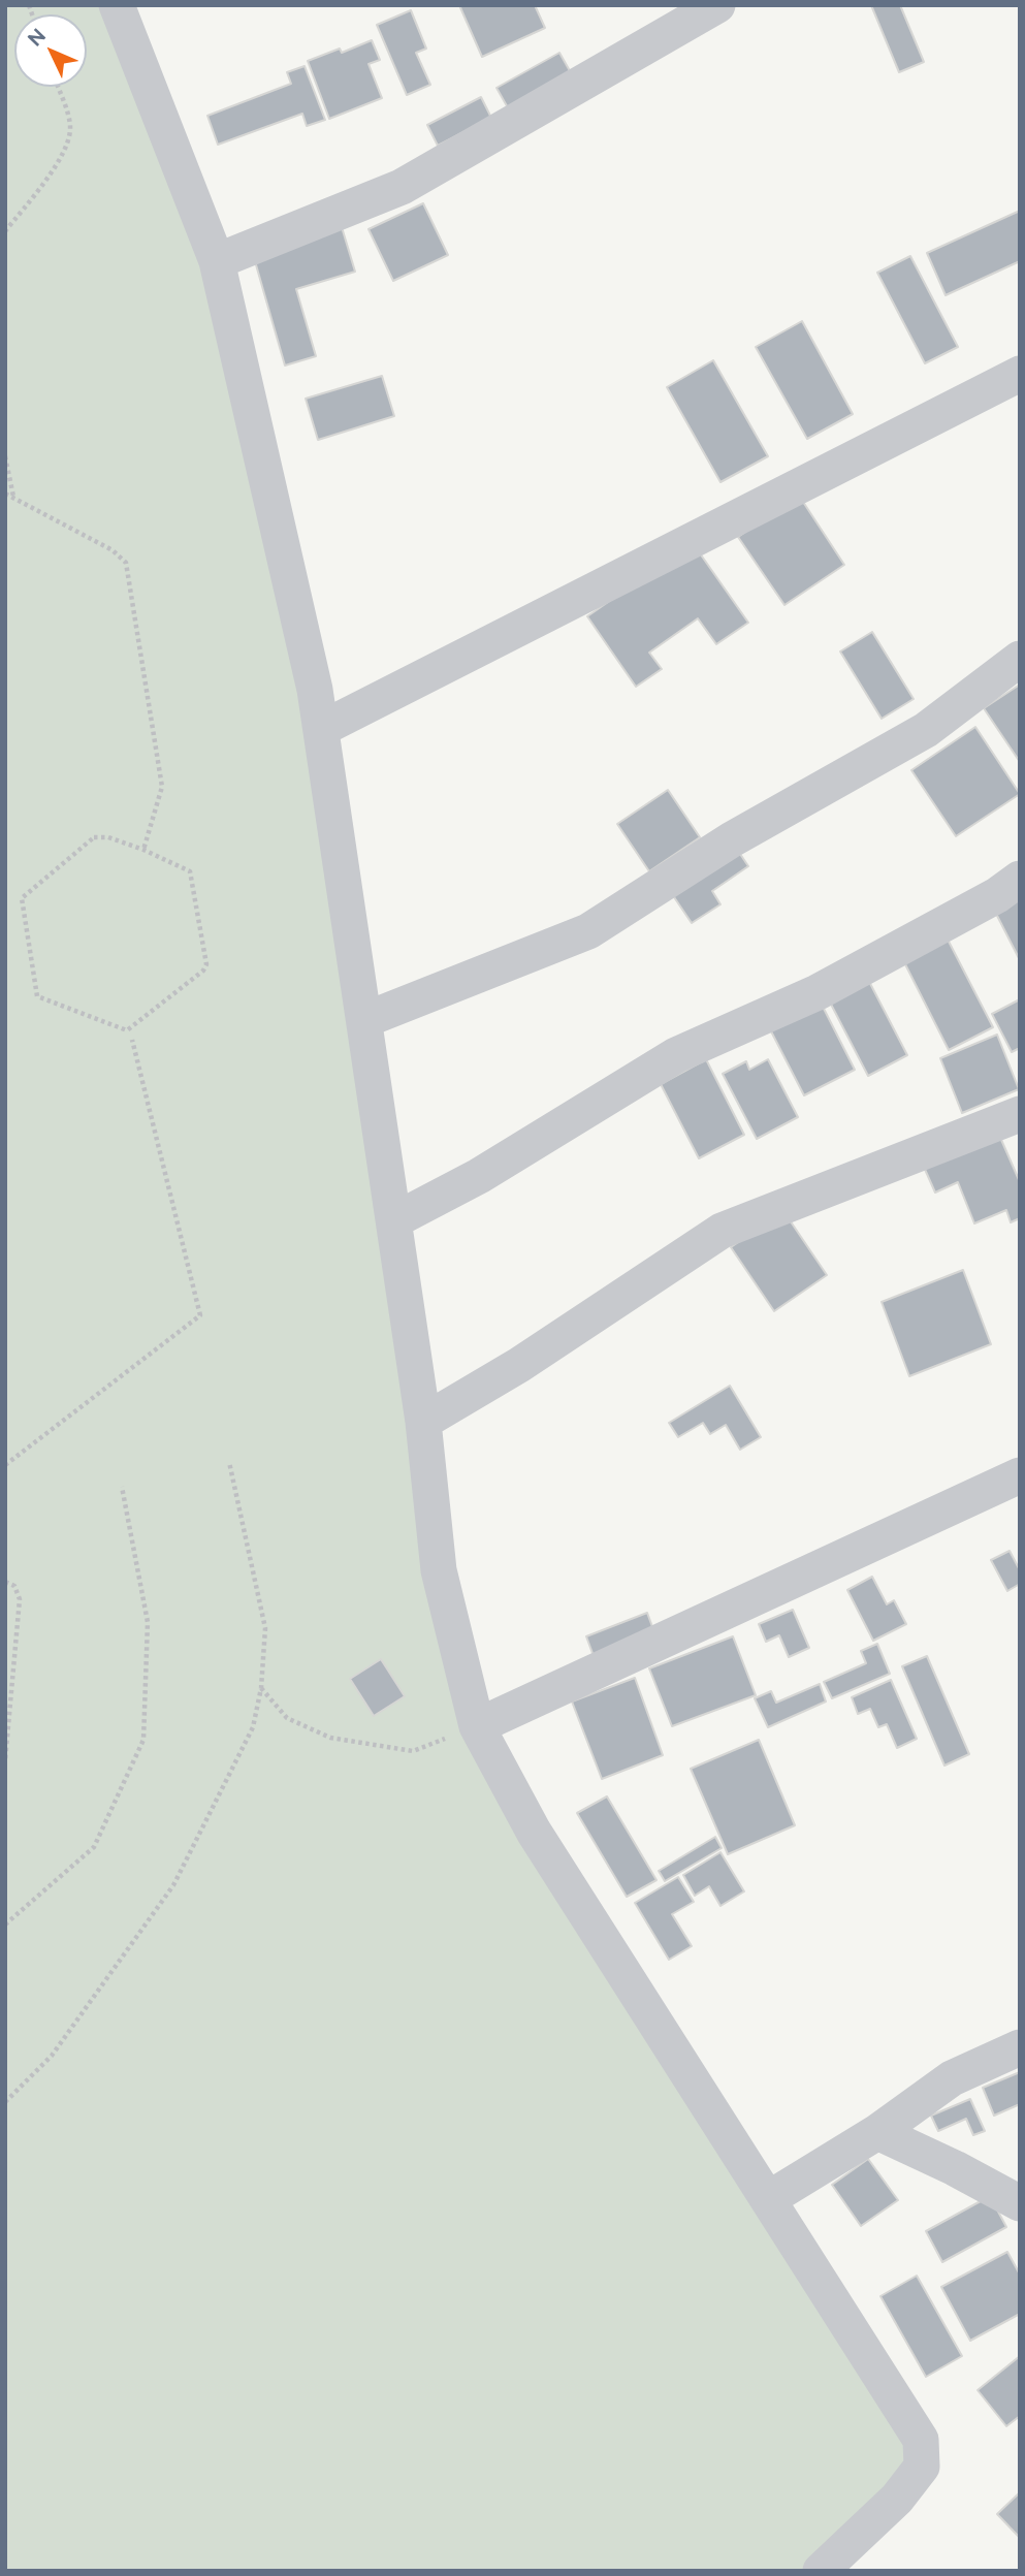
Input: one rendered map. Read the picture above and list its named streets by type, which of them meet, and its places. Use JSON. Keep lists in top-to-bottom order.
{
  "north": "top left"
}
